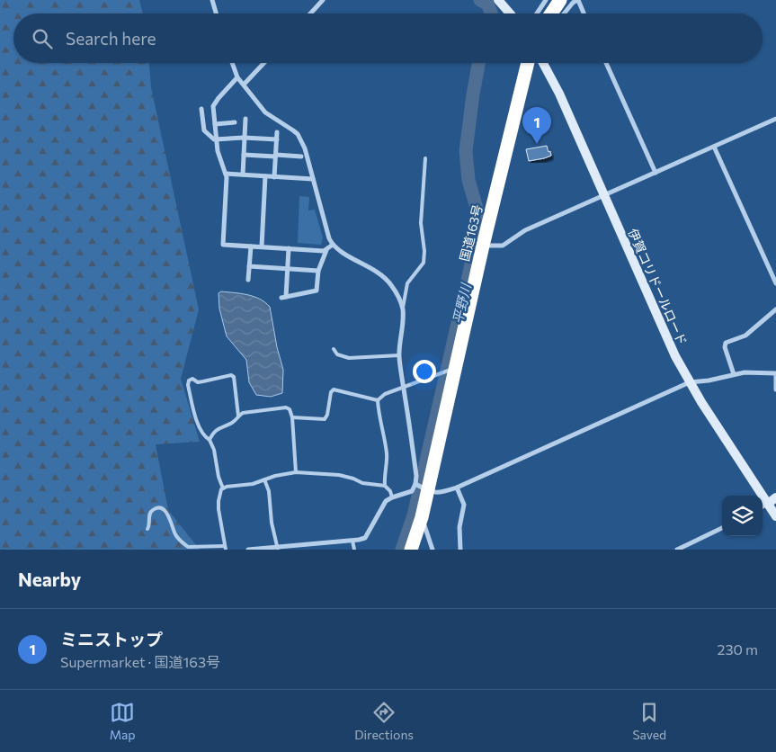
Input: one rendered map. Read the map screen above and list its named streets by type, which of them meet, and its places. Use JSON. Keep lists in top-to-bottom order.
{
  "streets": {
    "highway": ["国道163号"],
    "street": ["伊賀コリドールロード"]
  },
  "water": ["平野川"],
  "page": {
    "search": "Search here",
    "pins": "1",
    "heading": "Nearby",
    "list": [
      {
        "mark": "1",
        "name": "ミニストップ",
        "note": "Supermarket · 国道163号",
        "value": "230 m"
      }
    ],
    "nav": ["Map", "Directions", "Saved"]
  }
}
